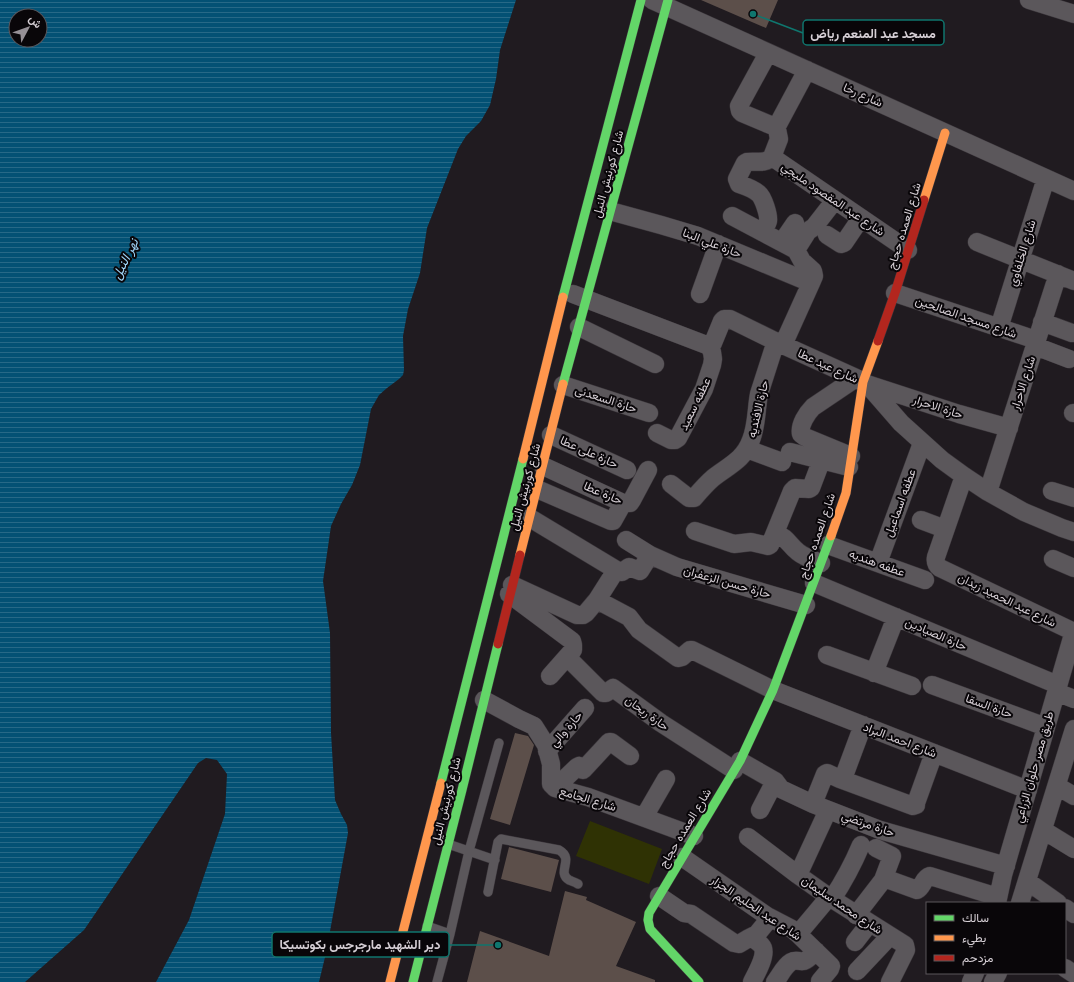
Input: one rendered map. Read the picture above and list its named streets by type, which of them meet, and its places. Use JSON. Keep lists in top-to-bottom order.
{
  "streets": {
    "main road": ["شارع كورنيش النيل", "شارع العمده حجاج"],
    "street": [
      "شارع رخا",
      "شارع عبد المقصود مليجي",
      "حارة علي البنا",
      "شارع الخلفاوي",
      "شارع مسجد الصالحين",
      "شارع عيد عطا",
      "شارع الاحرار",
      "حارة السعدنى",
      "عطفه سعيد",
      "حارة الاحرار",
      "حارة الافنديه",
      "حارة على عطا",
      "حارة عطا",
      "عطفه اسماعيل",
      "عطفه هنديه",
      "حارة حسن الزعفران",
      "شارع عبد الحميد زيدان",
      "حارة الصيادين",
      "حارة السقا",
      "حارة ريحان",
      "حارة والي",
      "شارع احمد البراد",
      "طريق مصر حلوان الزراعي",
      "شارع الجامع",
      "حارة مرتضي",
      "شارع محمد سليمان",
      "شارع عبد الحليم الجزار"
    ]
  },
  "crossings": [
    ["شارع رخا", "شارع كورنيش النيل"],
    ["شارع رخا", "شارع العمده حجاج"],
    ["شارع رخا", "شارع الخلفاوي"],
    ["شارع كورنيش النيل", "حارة علي البنا"],
    ["شارع كورنيش النيل", "حارة السعدنى"],
    ["شارع كورنيش النيل", "حارة على عطا"],
    ["شارع كورنيش النيل", "حارة عطا"],
    ["شارع كورنيش النيل", "شارع الجامع"],
    ["شارع عبد المقصود مليجي", "شارع العمده حجاج"],
    ["شارع العمده حجاج", "شارع مسجد الصالحين"],
    ["شارع العمده حجاج", "شارع عيد عطا"],
    ["شارع العمده حجاج", "حارة الاحرار"],
    ["شارع العمده حجاج", "عطفه هنديه"],
    ["شارع العمده حجاج", "حارة حسن الزعفران"],
    ["شارع العمده حجاج", "حارة الصيادين"],
    ["شارع العمده حجاج", "حارة ريحان"],
    ["شارع العمده حجاج", "شارع احمد البراد"],
    ["شارع العمده حجاج", "شارع الجامع"],
    ["شارع العمده حجاج", "حارة مرتضي"],
    ["شارع العمده حجاج", "شارع عبد الحليم الجزار"],
    ["حارة علي البنا", "حارة الافنديه"],
    ["شارع الخلفاوي", "شارع مسجد الصالحين"],
    ["شارع مسجد الصالحين", "شارع الاحرار"],
    ["شارع عيد عطا", "شارع الاحرار"],
    ["شارع عيد عطا", "عطفه سعيد"],
    ["شارع عيد عطا", "حارة الاحرار"],
    ["شارع عيد عطا", "حارة الافنديه"],
    ["شارع عيد عطا", "عطفه اسماعيل"],
    ["شارع الاحرار", "حارة الاحرار"],
    ["عطفه اسماعيل", "عطفه هنديه"],
    ["شارع عبد الحميد زيدان", "طريق مصر حلوان الزراعي"],
    ["حارة الصيادين", "طريق مصر حلوان الزراعي"],
    ["حارة السقا", "طريق مصر حلوان الزراعي"],
    ["حارة ريحان", "حارة مرتضي"],
    ["حارة والي", "شارع الجامع"],
    ["شارع احمد البراد", "طريق مصر حلوان الزراعي"],
    ["طريق مصر حلوان الزراعي", "حارة مرتضي"]
  ],
  "water": ["نهر النيل"],
  "places": ["مسجد عبد المنعم رياض", "دير الشهيد مارجرجس بكوتسيكا"],
  "legend": ["سالك", "بطيء", "مزدحم"],
  "north": "top right"
}
